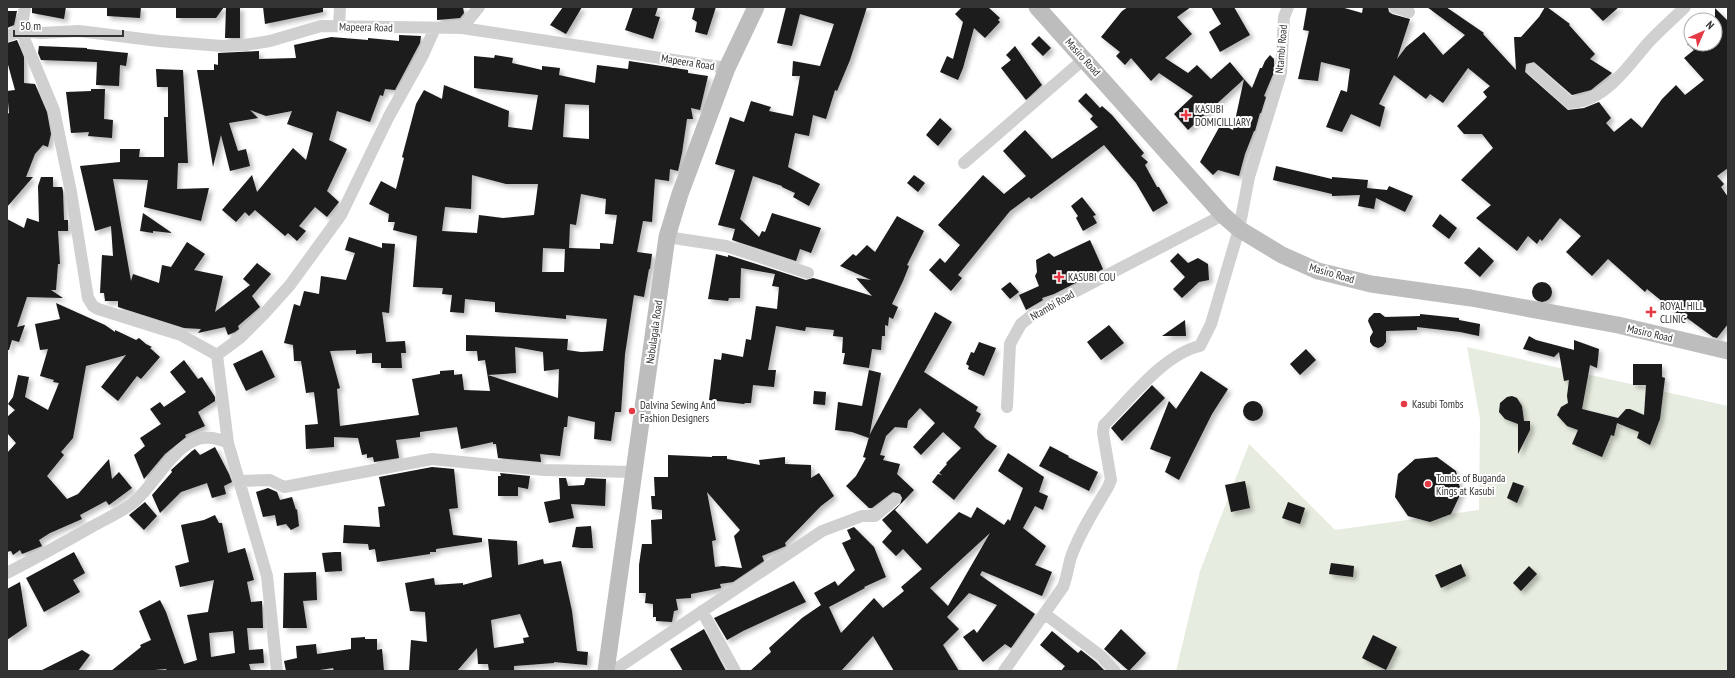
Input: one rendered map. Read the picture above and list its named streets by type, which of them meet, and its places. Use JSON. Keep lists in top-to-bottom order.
{
  "streets": {
    "main road": ["Masiro Road", "Nabulagala Road"],
    "street": ["Mapeera Road", "Ntambi Road"]
  },
  "crossings": [
    ["Mapeera Road", "Nabulagala Road"],
    ["Ntambi Road", "Masiro Road"]
  ],
  "places": {
    "health": ["KASUBI DOMICILLIARY", "KASUBI COU", "ROYAL HILL CLINIC"],
    "other": ["Kasubi Tombs", "Dalvina Sewing And Fashion Designers", "Tombs of Buganda Kings at Kasubi"]
  },
  "scale_bar": "50 m",
  "north": "top right"
}
